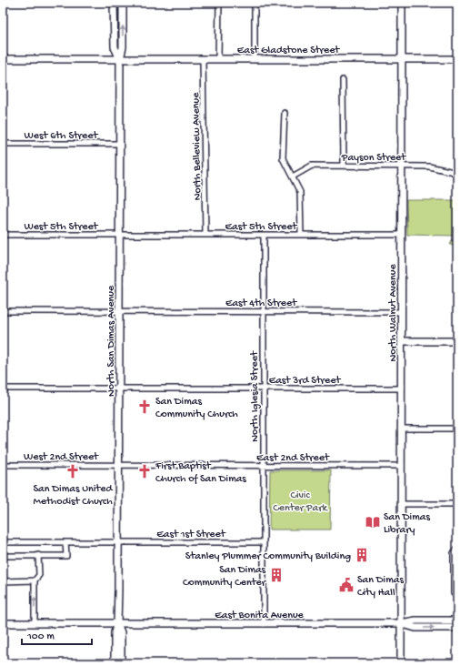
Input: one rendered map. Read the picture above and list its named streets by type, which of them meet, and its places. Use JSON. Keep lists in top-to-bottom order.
{
  "streets": {
    "main road": [
      "East Gladstone Street",
      "North Walnut Avenue",
      "North San Dimas Avenue",
      "East Bonita Avenue"
    ],
    "street": [
      "West 6th Street",
      "North Belleview Avenue",
      "Payson Street",
      "West 5th Street",
      "East 5th Street",
      "East 4th Street",
      "East 3rd Street",
      "North Iglesia Street",
      "West 2nd Street",
      "East 2nd Street",
      "East 1st Street"
    ]
  },
  "crossings": [
    ["East Gladstone Street", "North Belleview Avenue"],
    ["East Gladstone Street", "North Walnut Avenue"],
    ["East Gladstone Street", "North San Dimas Avenue"],
    ["West 6th Street", "North San Dimas Avenue"],
    ["North Belleview Avenue", "East 5th Street"],
    ["Payson Street", "North Walnut Avenue"],
    ["West 5th Street", "East 5th Street"],
    ["West 5th Street", "North San Dimas Avenue"],
    ["East 5th Street", "North Walnut Avenue"],
    ["East 5th Street", "North San Dimas Avenue"],
    ["East 5th Street", "North Iglesia Street"],
    ["East 4th Street", "North Walnut Avenue"],
    ["East 4th Street", "North San Dimas Avenue"],
    ["East 4th Street", "North Iglesia Street"],
    ["North Walnut Avenue", "East 3rd Street"],
    ["North Walnut Avenue", "East 2nd Street"],
    ["North Walnut Avenue", "East Bonita Avenue"],
    ["North San Dimas Avenue", "East 3rd Street"],
    ["North San Dimas Avenue", "West 2nd Street"],
    ["North San Dimas Avenue", "East 2nd Street"],
    ["North San Dimas Avenue", "East 1st Street"],
    ["North San Dimas Avenue", "East Bonita Avenue"],
    ["East 3rd Street", "North Iglesia Street"],
    ["North Iglesia Street", "East 2nd Street"],
    ["North Iglesia Street", "East 1st Street"],
    ["North Iglesia Street", "East Bonita Avenue"],
    ["West 2nd Street", "East 2nd Street"]
  ],
  "parks": ["Civic Center Park"],
  "places": {
    "church": ["San Dimas Community Church", "San Dimas United Methodist Church", "First Baptist Church of San Dimas"],
    "library": ["San Dimas Library"],
    "building": ["Stanley Plummer Community Building", "San Dimas Community Center"],
    "public building": ["San Dimas City Hall"]
  },
  "scale_bar": "100 m"
}
